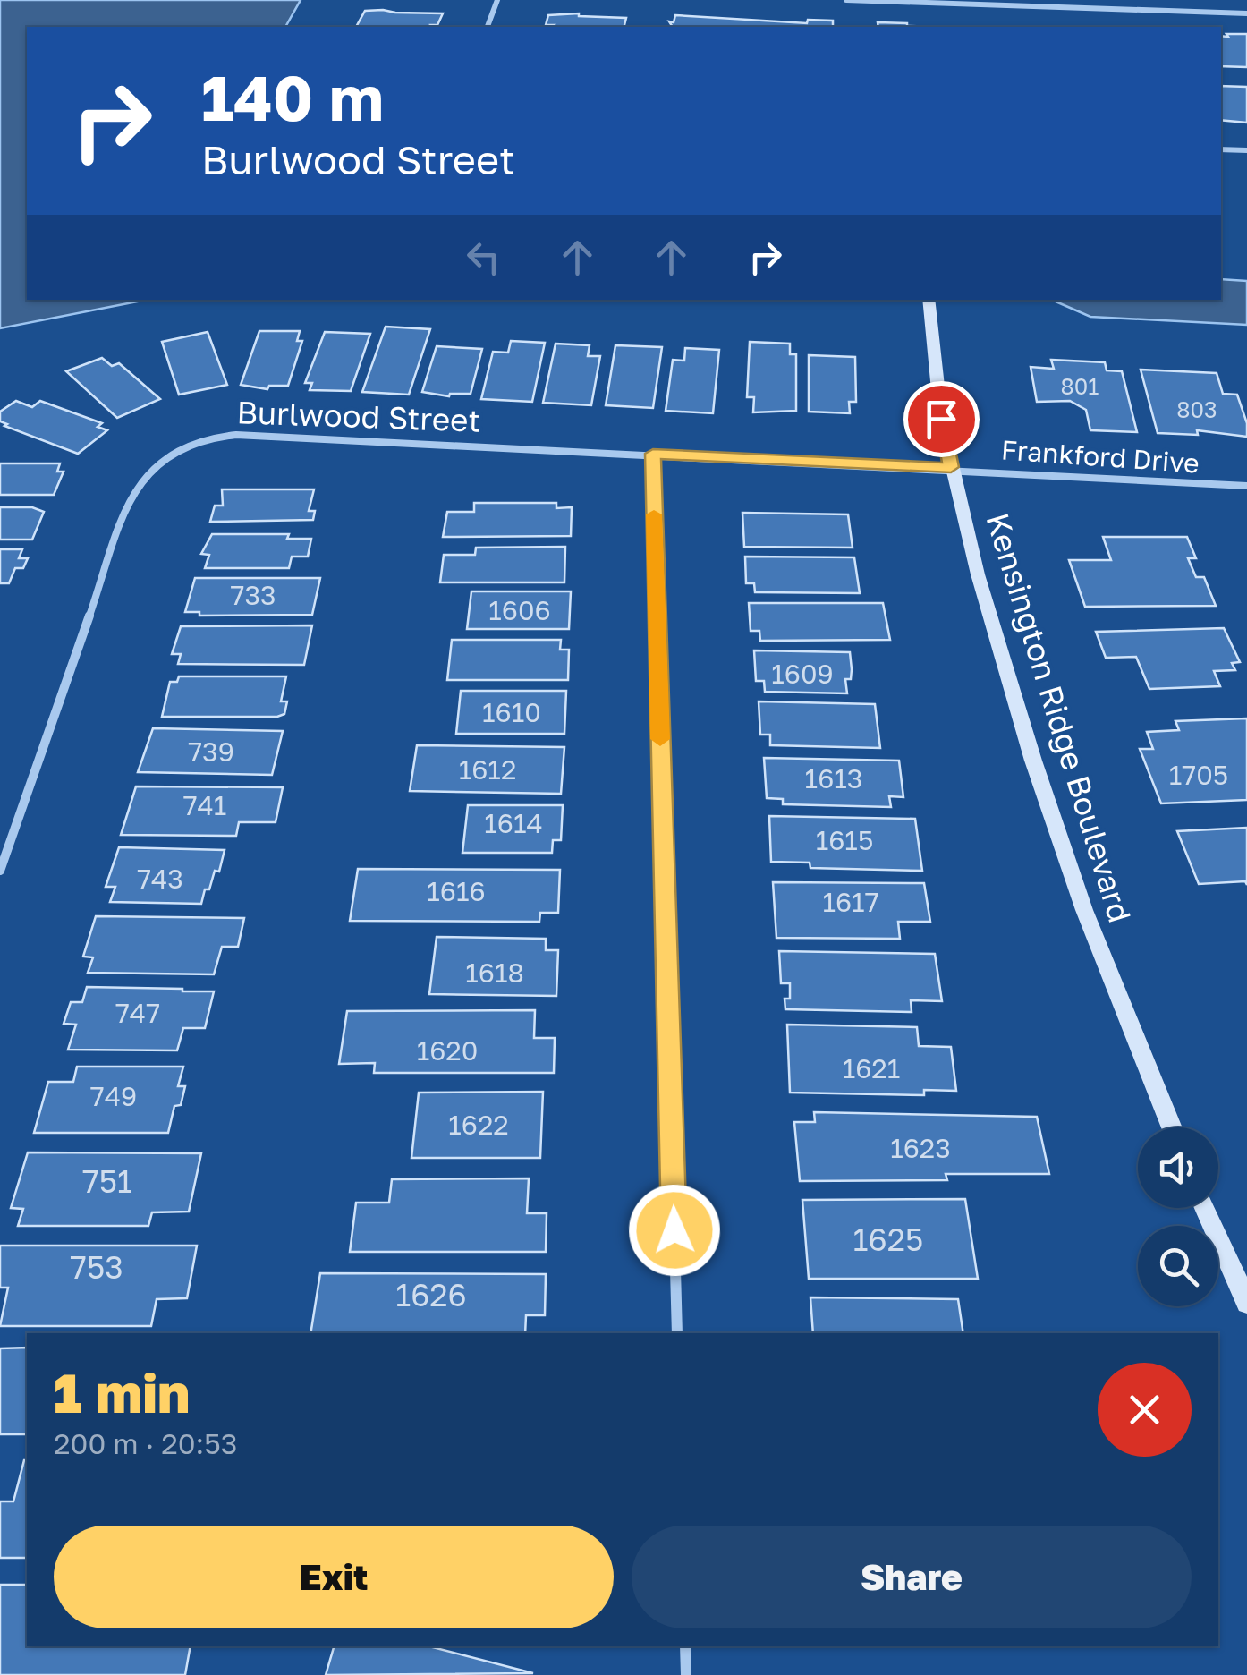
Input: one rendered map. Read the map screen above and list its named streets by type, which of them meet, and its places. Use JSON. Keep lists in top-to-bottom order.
{
  "streets": {
    "street": ["Burlwood Street", "Frankford Drive", "Kensington Ridge Boulevard"]
  },
  "crossings": [
    ["Burlwood Street", "Frankford Drive"],
    ["Burlwood Street", "Kensington Ridge Boulevard"],
    ["Frankford Drive", "Kensington Ridge Boulevard"]
  ],
  "house_numbers": [
    "801",
    "803",
    "733",
    "1606",
    "1609",
    "1610",
    "739",
    "1612",
    "1705",
    "1613",
    "741",
    "1614",
    "1615",
    "743",
    "1616",
    "1617",
    "1618",
    "747",
    "1620",
    "1621",
    "749",
    "1622",
    "1623",
    "751",
    "1625",
    "753",
    "1626"
  ],
  "page": {
    "turn": ["140 m", "Burlwood Street"],
    "heading": ["1 min", "200 m · 20:53"],
    "buttons": ["Exit", "Share"]
  }
}
